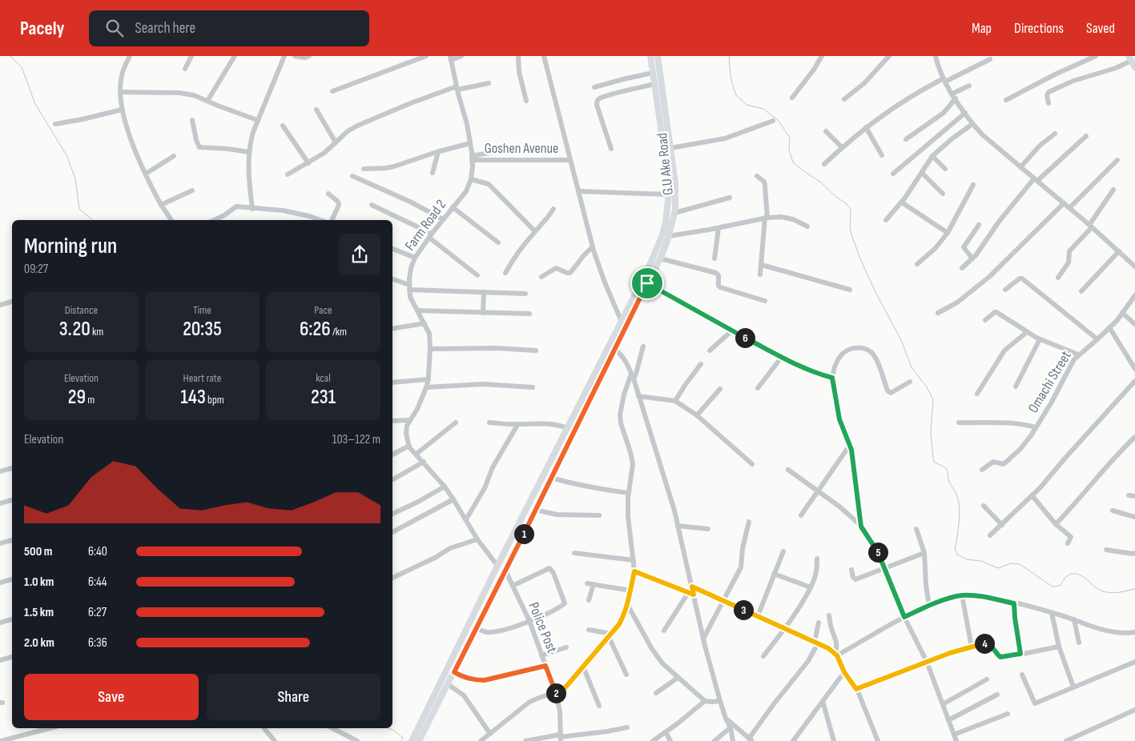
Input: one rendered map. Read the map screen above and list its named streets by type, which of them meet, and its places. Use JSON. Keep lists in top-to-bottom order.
{
  "streets": {
    "main road": ["G.U Ake Road"],
    "street": [
      "Goshen Avenue",
      "Farm Road 2",
      "Omachi Street",
      "Police Post"
    ]
  },
  "crossings": [
    ["Goshen Avenue", "Farm Road 2"]
  ],
  "page": {
    "header": "Pacely",
    "search": "Search here",
    "nav": ["Map", "Directions", "Saved"],
    "heading": ["Morning run", "09:27"],
    "stats": [
      ["Distance", "3.20 km"],
      ["Time", "20:35"],
      ["Pace", "6:26 /km"],
      ["Elevation", "29 m"],
      ["Heart rate", "143 bpm"],
      ["kcal", "231"]
    ],
    "pins": [
      "6",
      "1",
      "5",
      "3",
      "4",
      "2"
    ],
    "chart": ["Elevation", "103–122 m"],
    "list": [
      {
        "name": "500 m",
        "note": "6:40"
      },
      {
        "name": "1.0 km",
        "note": "6:44"
      },
      {
        "name": "1.5 km",
        "note": "6:27"
      },
      {
        "name": "2.0 km",
        "note": "6:36"
      }
    ],
    "buttons": ["Save", "Share"]
  }
}
